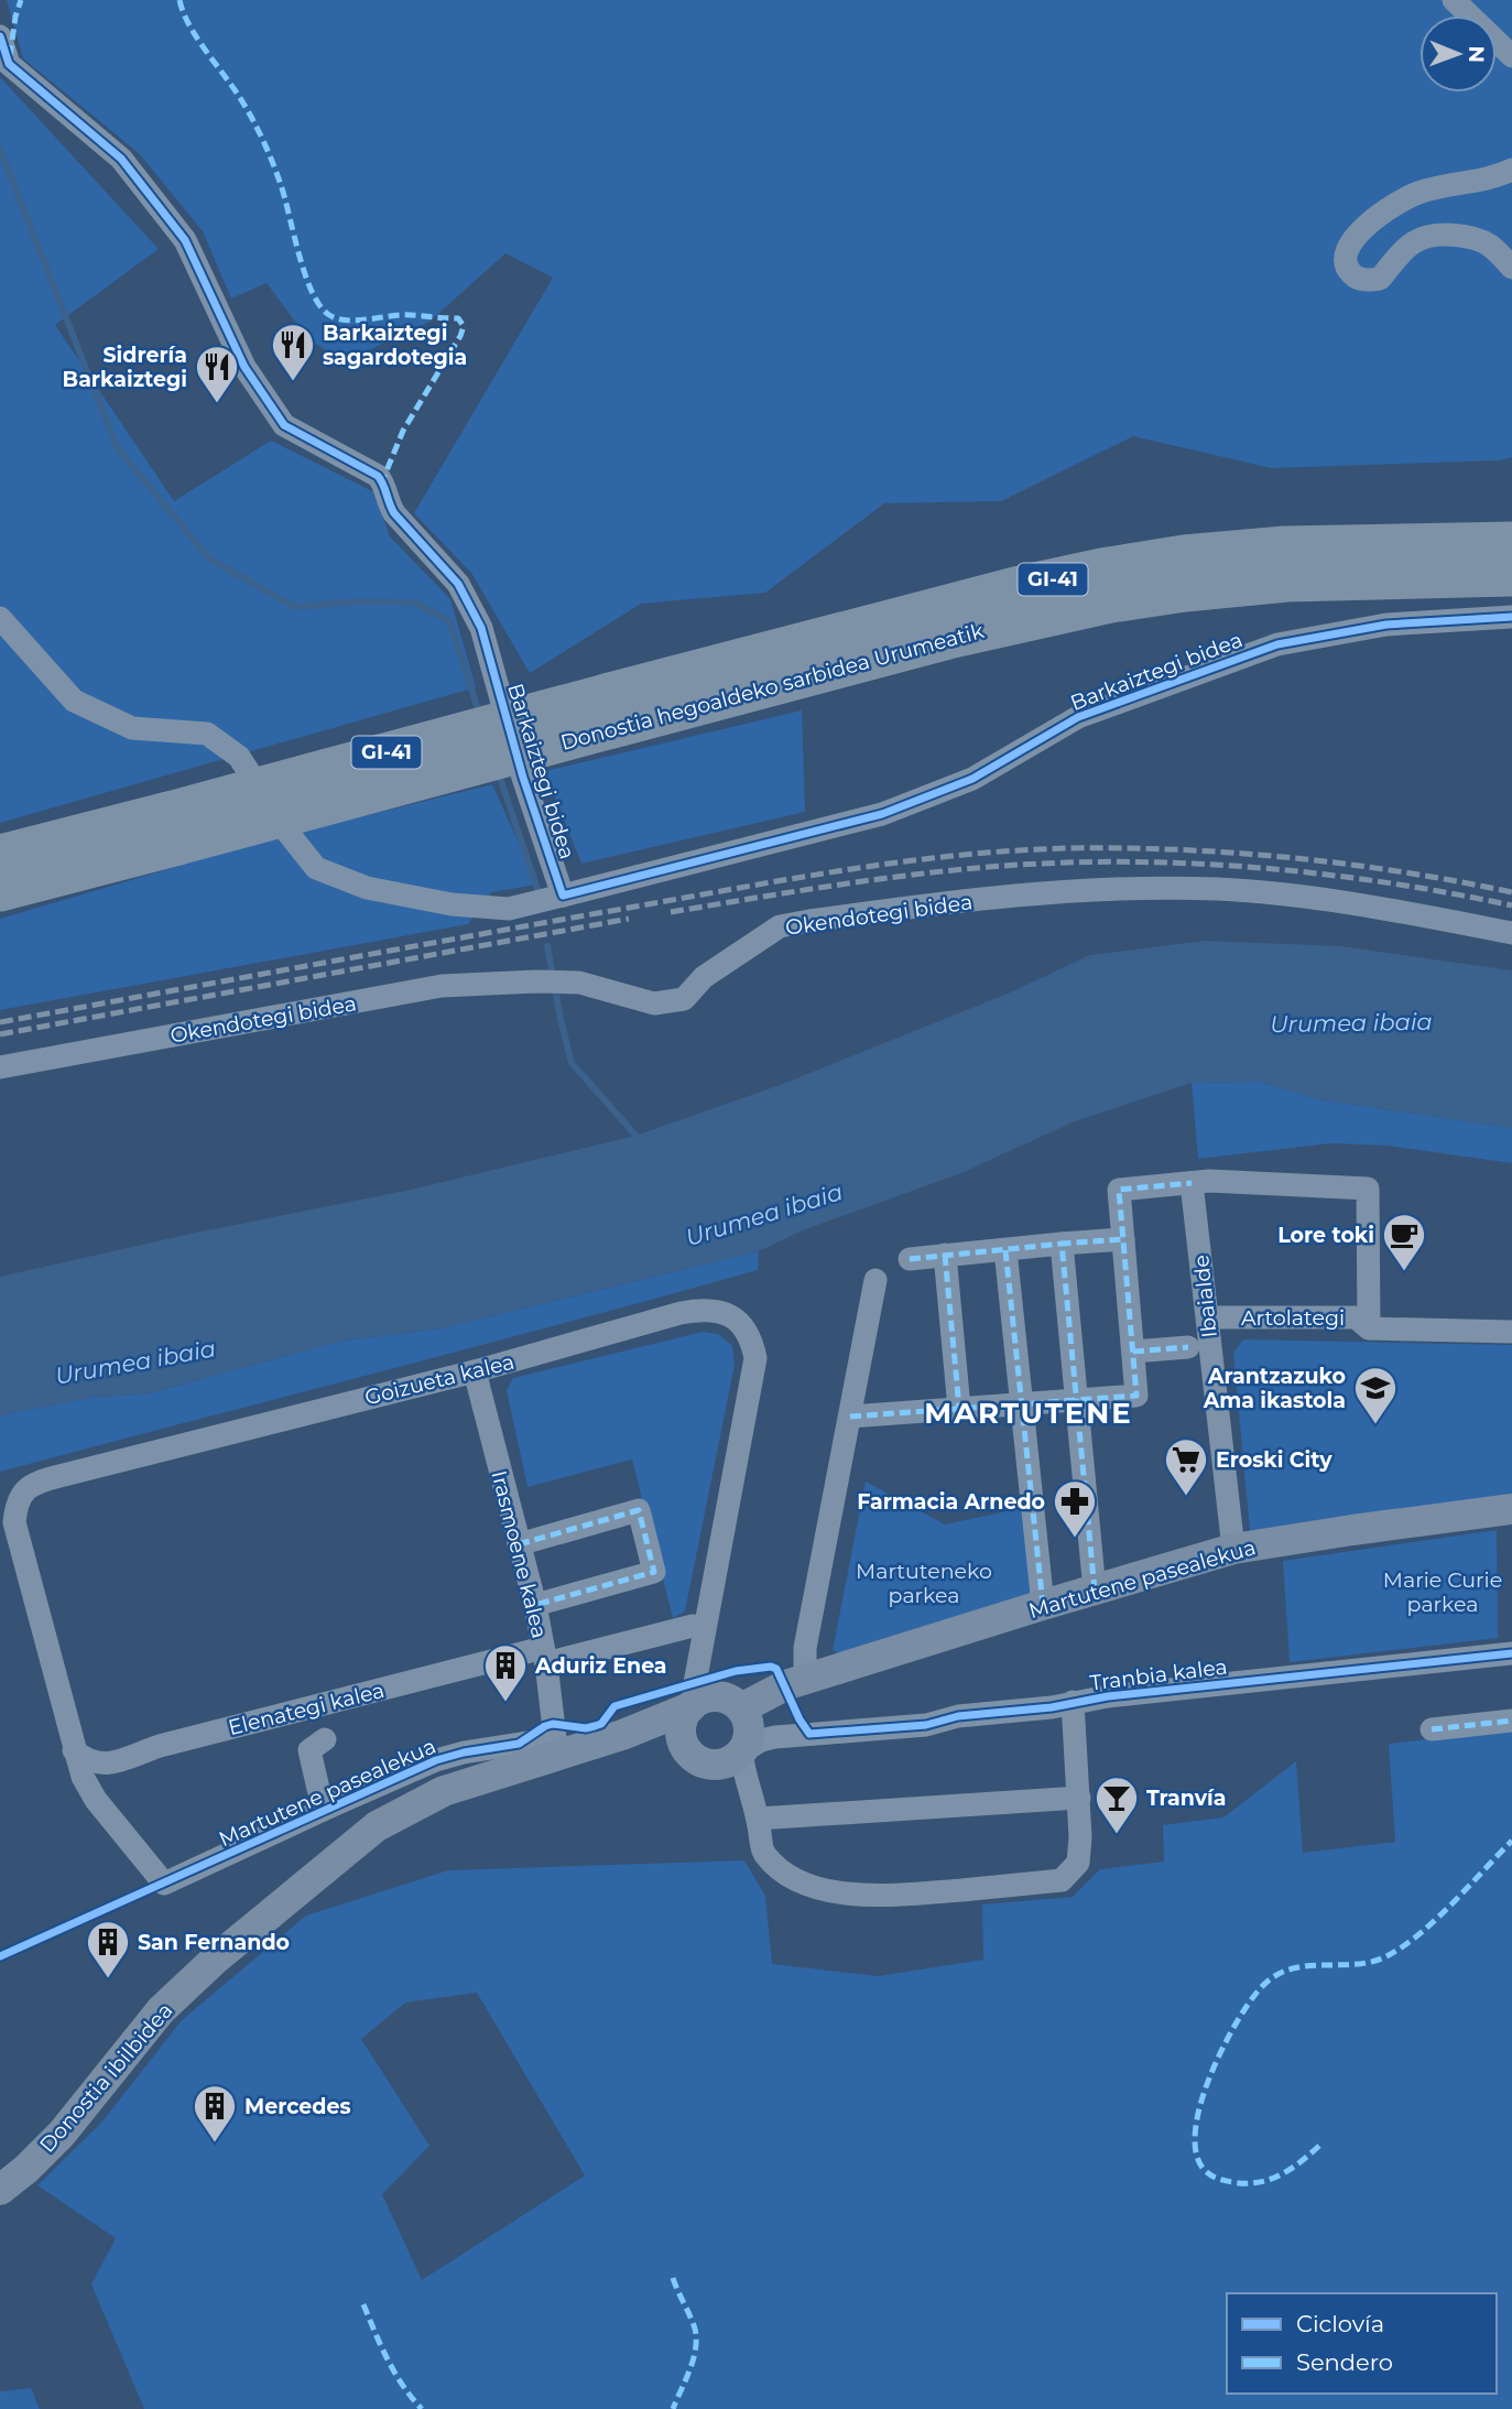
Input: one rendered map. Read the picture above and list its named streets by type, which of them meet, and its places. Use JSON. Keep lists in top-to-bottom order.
{
  "streets": {
    "highway": ["GI-41", "Donostia hegoaldeko sarbidea Urumeatik"],
    "main road": ["Martutene pasealekua", "Donostia ibilbidea"],
    "street": [
      "Barkaiztegi bidea",
      "Okendotegi bidea",
      "Ibaialde",
      "Artolategi",
      "Goizueta kalea",
      "Irasmoene kalea",
      "Tranbia kalea",
      "Elenategi kalea"
    ]
  },
  "crossings": [
    ["Ibaialde", "Artolategi"],
    ["Ibaialde", "Martutene pasealekua"],
    ["Goizueta kalea", "Irasmoene kalea"],
    ["Goizueta kalea", "Martutene pasealekua"],
    ["Goizueta kalea", "Tranbia kalea"],
    ["Goizueta kalea", "Elenategi kalea"],
    ["Irasmoene kalea", "Martutene pasealekua"],
    ["Irasmoene kalea", "Elenategi kalea"],
    ["Irasmoene kalea", "Donostia ibilbidea"],
    ["Martutene pasealekua", "Tranbia kalea"],
    ["Martutene pasealekua", "Donostia ibilbidea"]
  ],
  "districts": ["MARTUTENE"],
  "water": ["Urumea ibaia"],
  "parks": ["Martuteneko parkea", "Marie Curie parkea"],
  "places": {
    "restaurant": ["Barkaiztegi sagardotegia", "Sidrería Barkaiztegi"],
    "cafe": ["Lore toki"],
    "school or university": ["Arantzazuko Ama ikastola"],
    "supermarket": ["Eroski City"],
    "pharmacy": ["Farmacia Arnedo"],
    "building": ["Aduriz Enea", "San Fernando", "Mercedes"],
    "bar": ["Tranvía"]
  },
  "legend": ["Ciclovía", "Sendero"],
  "north": "right"
}
